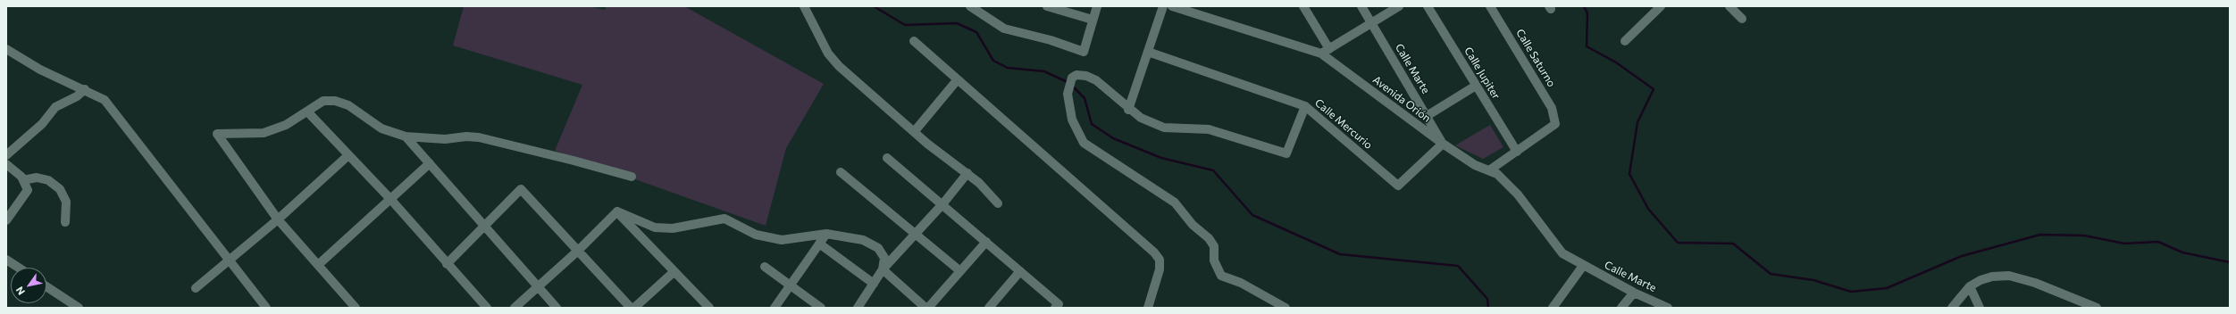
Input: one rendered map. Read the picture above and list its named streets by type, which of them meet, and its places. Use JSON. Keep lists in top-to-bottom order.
{
  "streets": {
    "street": [
      "Calle Saturno",
      "Calle Marte",
      "Calle Jupiter",
      "Avenida Orión",
      "Calle Mercurio"
    ]
  },
  "crossings": [
    ["Calle Saturno", "Calle Jupiter"],
    ["Calle Marte", "Avenida Orión"],
    ["Calle Marte", "Calle Mercurio"],
    ["Avenida Orión", "Calle Mercurio"]
  ],
  "north": "bottom left"
}
